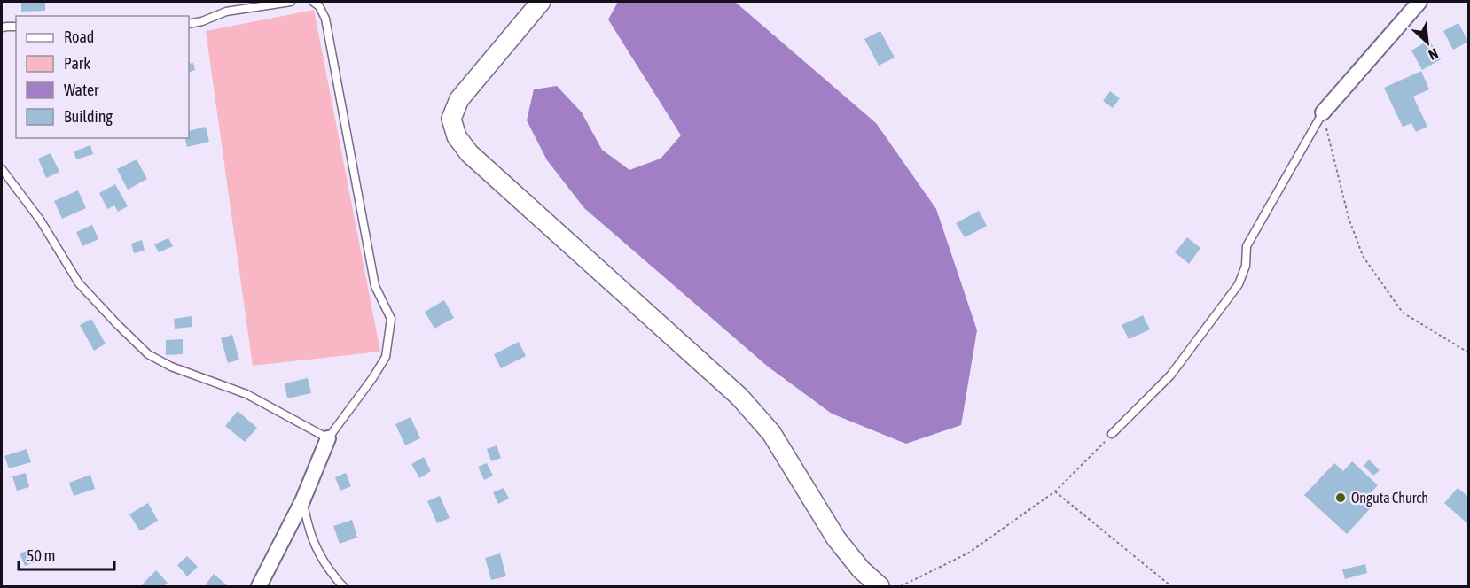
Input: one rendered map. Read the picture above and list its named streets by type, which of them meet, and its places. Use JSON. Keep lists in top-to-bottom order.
{
  "places": ["Onguta Church"],
  "legend": [
    "Road",
    "Park",
    "Water",
    "Building"
  ],
  "scale_bar": "50 m",
  "north": "bottom right"
}
